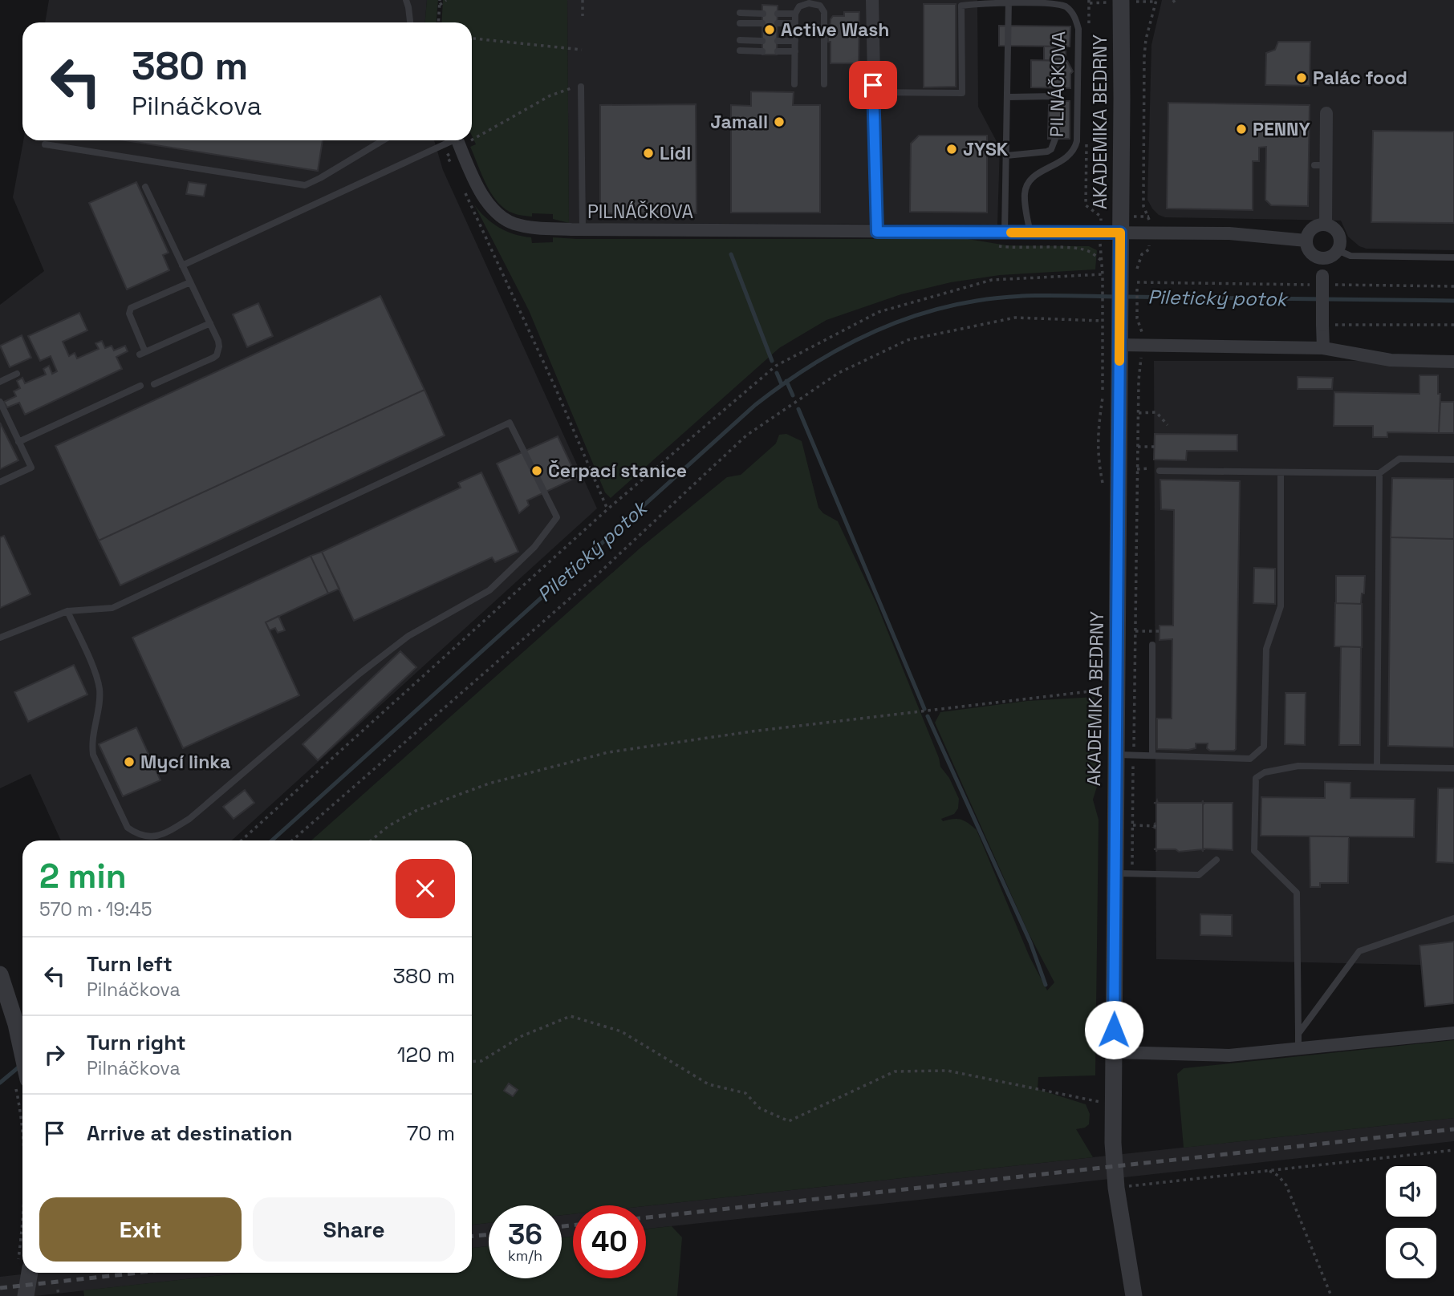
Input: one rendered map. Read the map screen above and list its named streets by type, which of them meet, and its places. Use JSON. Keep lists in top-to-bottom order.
{
  "streets": {
    "street": ["PILNÁČKOVA", "AKADEMIKA BEDRNY"]
  },
  "crossings": [
    ["PILNÁČKOVA", "AKADEMIKA BEDRNY"]
  ],
  "water": ["Piletický potok"],
  "places": [
    "Active Wash",
    "Palác food",
    "Jamall",
    "PENNY",
    "JYSK",
    "Lidl",
    "Čerpací stanice",
    "Mycí linka"
  ],
  "page": {
    "turn": ["380 m", "Pilnáčkova"],
    "heading": ["2 min", "570 m · 19:45"],
    "list": [
      {
        "name": "Turn left",
        "note": "Pilnáčkova",
        "value": "380 m"
      },
      {
        "name": "Turn right",
        "note": "Pilnáčkova",
        "value": "120 m"
      },
      {
        "name": "Arrive at destination",
        "value": "70 m"
      }
    ],
    "buttons": ["Exit", "Share"],
    "speed": "36 km/h",
    "limit": "40"
  }
}
